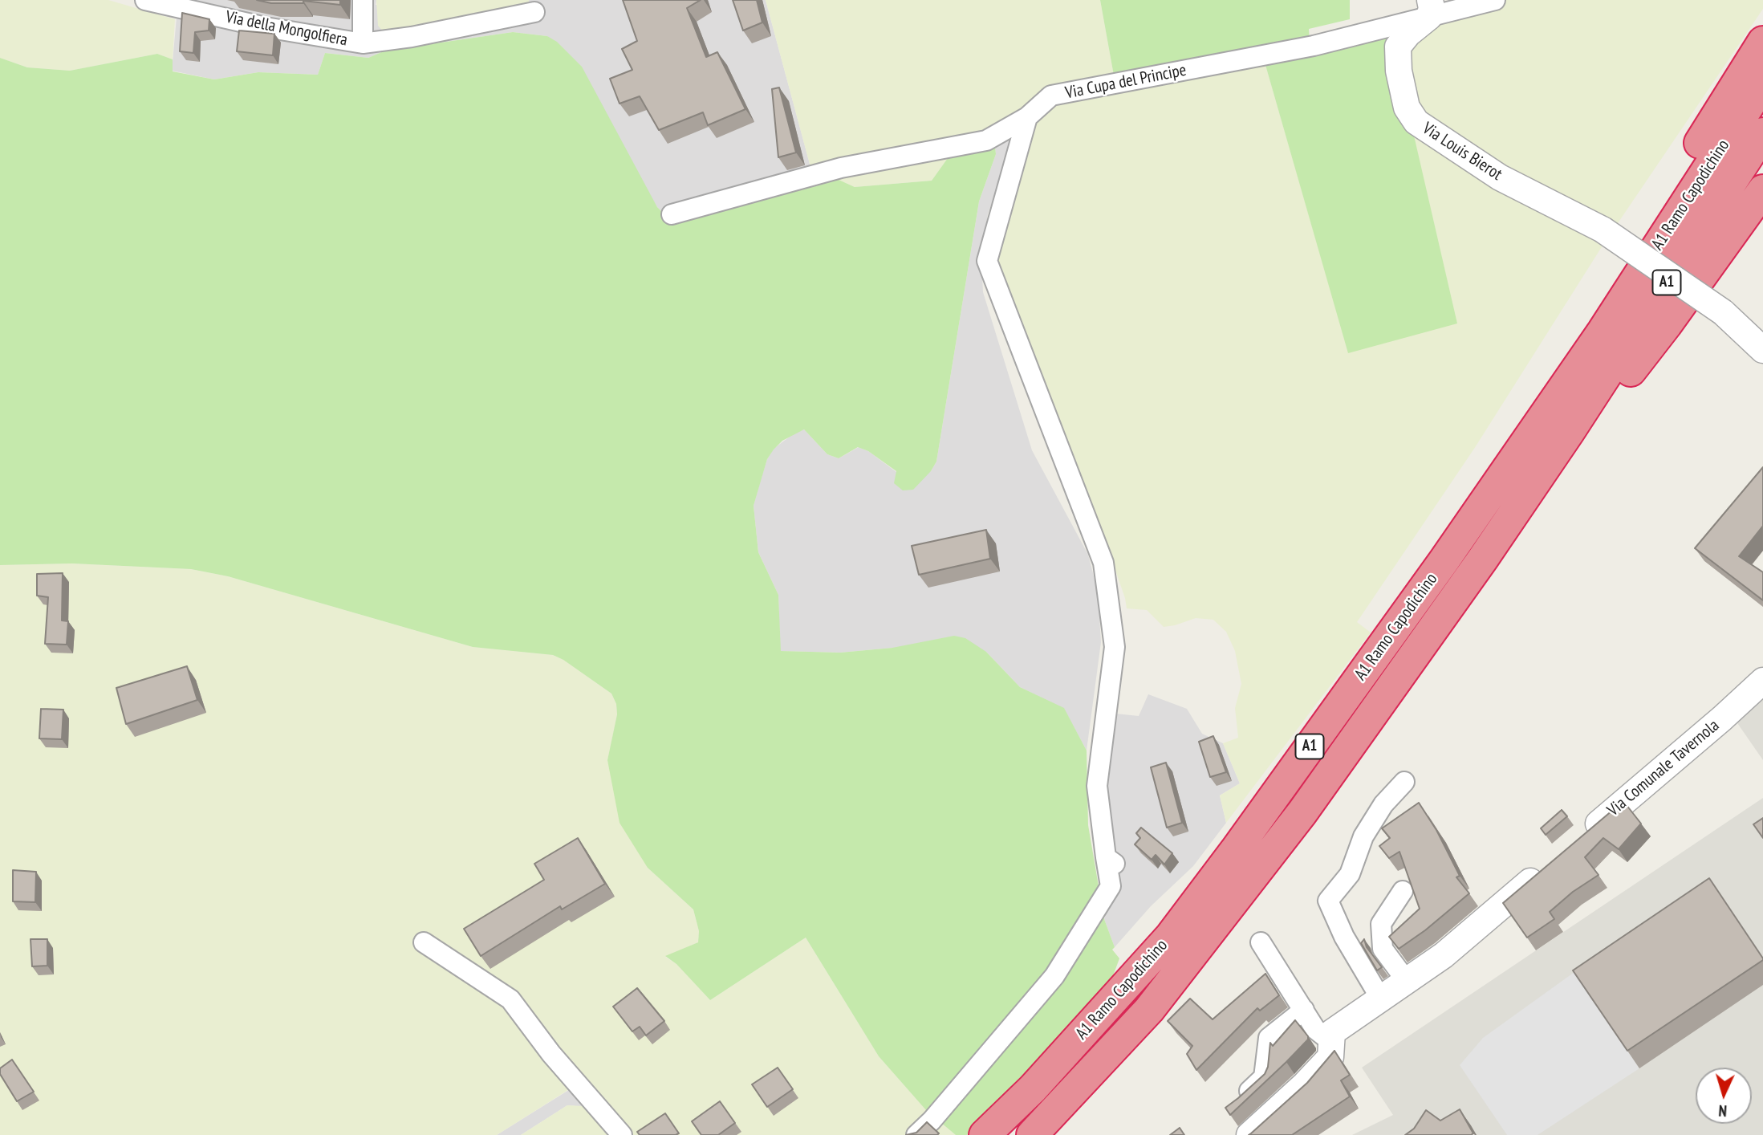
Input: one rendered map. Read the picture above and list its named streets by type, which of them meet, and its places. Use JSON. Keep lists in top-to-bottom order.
{
  "streets": {
    "highway": ["A1 Ramo Capodichino", "A1"],
    "street": [
      "Via della Mongolfiera",
      "Via Cupa del Principe",
      "Via Louis Bierot",
      "Via Comunale Tavernola"
    ]
  },
  "crossings": [
    ["Via Cupa del Principe", "Via Louis Bierot"]
  ],
  "north": "bottom"
}
